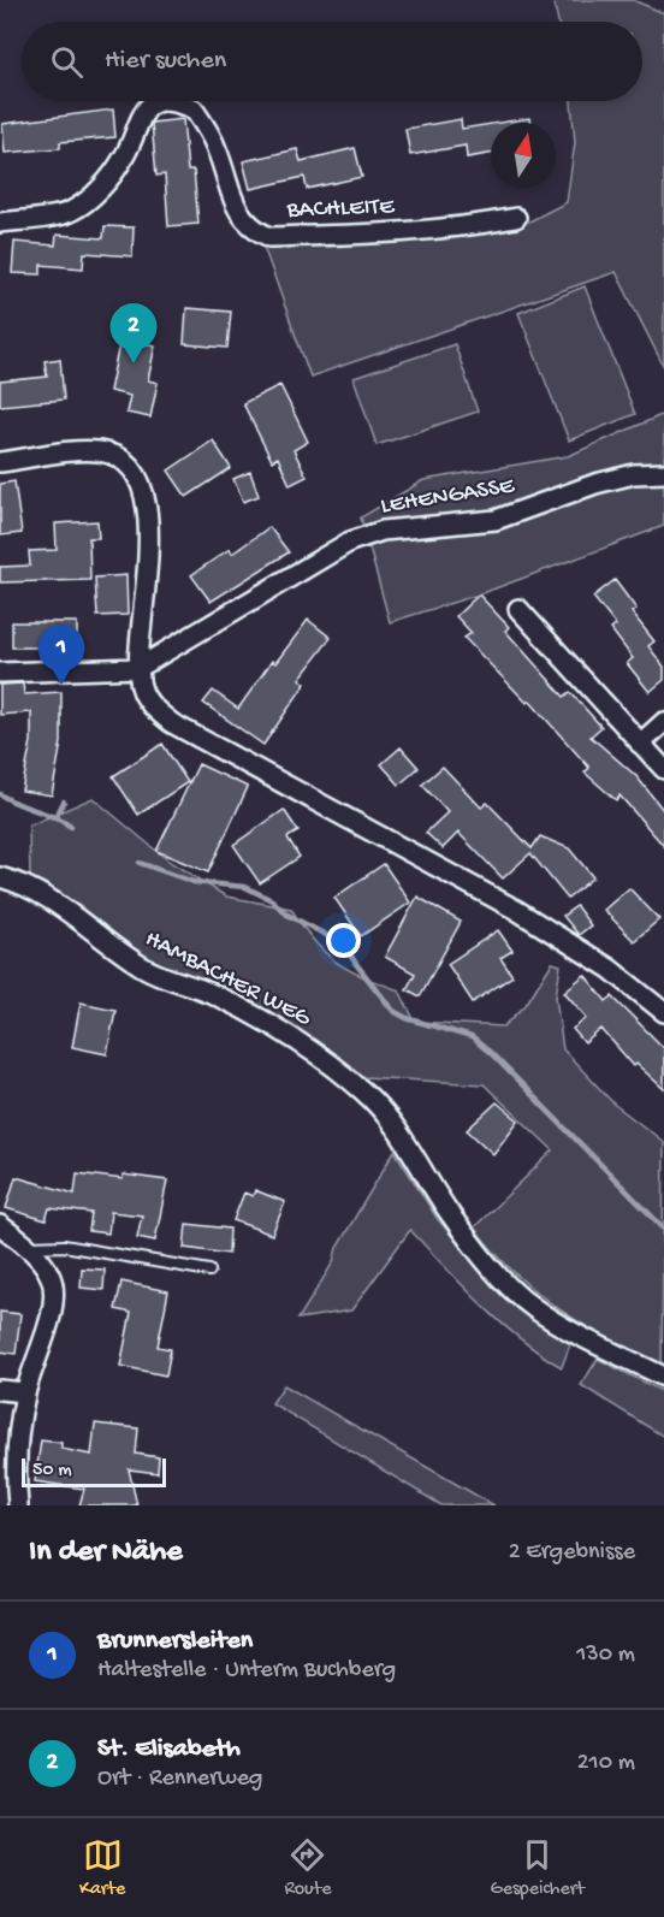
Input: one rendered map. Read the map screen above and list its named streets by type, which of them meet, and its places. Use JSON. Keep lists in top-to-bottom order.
{
  "streets": {
    "street": ["BACHLEITE", "LEHENGASSE", "HAMBACHER WEG"]
  },
  "scale_bar": "50 m",
  "north": "top",
  "page": {
    "search": "Hier suchen",
    "pins": ["2", "1"],
    "scale": "50 m",
    "heading": ["In der Nähe", "2 Ergebnisse"],
    "list": [
      {
        "mark": "1",
        "name": "Brunnersleiten",
        "note": "Haltestelle · Unterm Buchberg",
        "value": "130 m"
      },
      {
        "mark": "2",
        "name": "St. Elisabeth",
        "note": "Ort · Rennerweg",
        "value": "210 m"
      }
    ],
    "nav": ["Karte", "Route", "Gespeichert"]
  }
}
